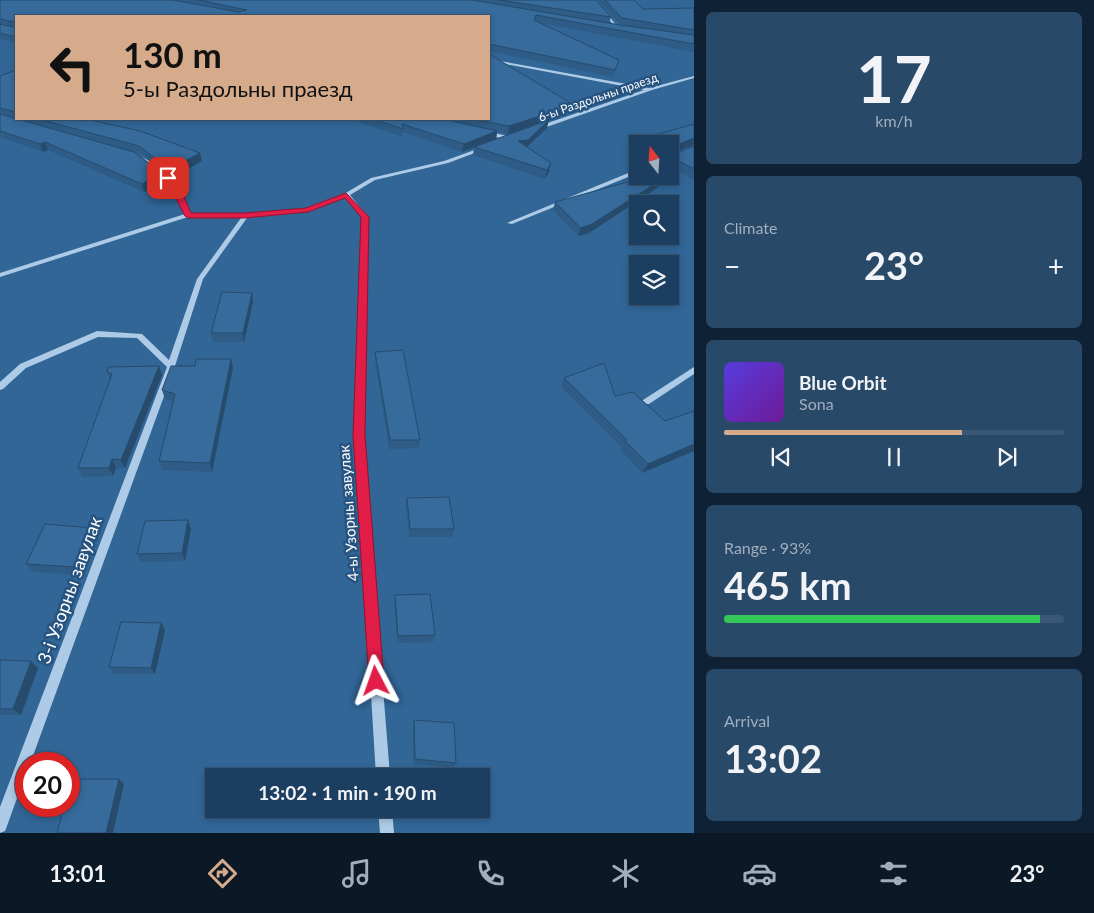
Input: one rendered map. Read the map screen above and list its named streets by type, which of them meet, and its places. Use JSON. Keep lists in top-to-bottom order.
{
  "streets": {
    "lane": ["6-ы Раздольны праезд", "4-ы Узорны завулак", "3-і Узорны завулак"]
  },
  "north": "top",
  "page": {
    "tile": [
      ["17", "km/h"],
      "Climate",
      ["Range · 93%", "465 km"],
      ["Arrival", "13:02"]
    ],
    "turn": ["130 m", "5-ы Раздольны праезд"],
    "heat": ["−", "23°", "+"],
    "song": ["Blue Orbit", "Sona"],
    "limit": "20",
    "trip": "13:02 · 1 min · 190 m",
    "tabs": ["13:01", "23°"]
  }
}
